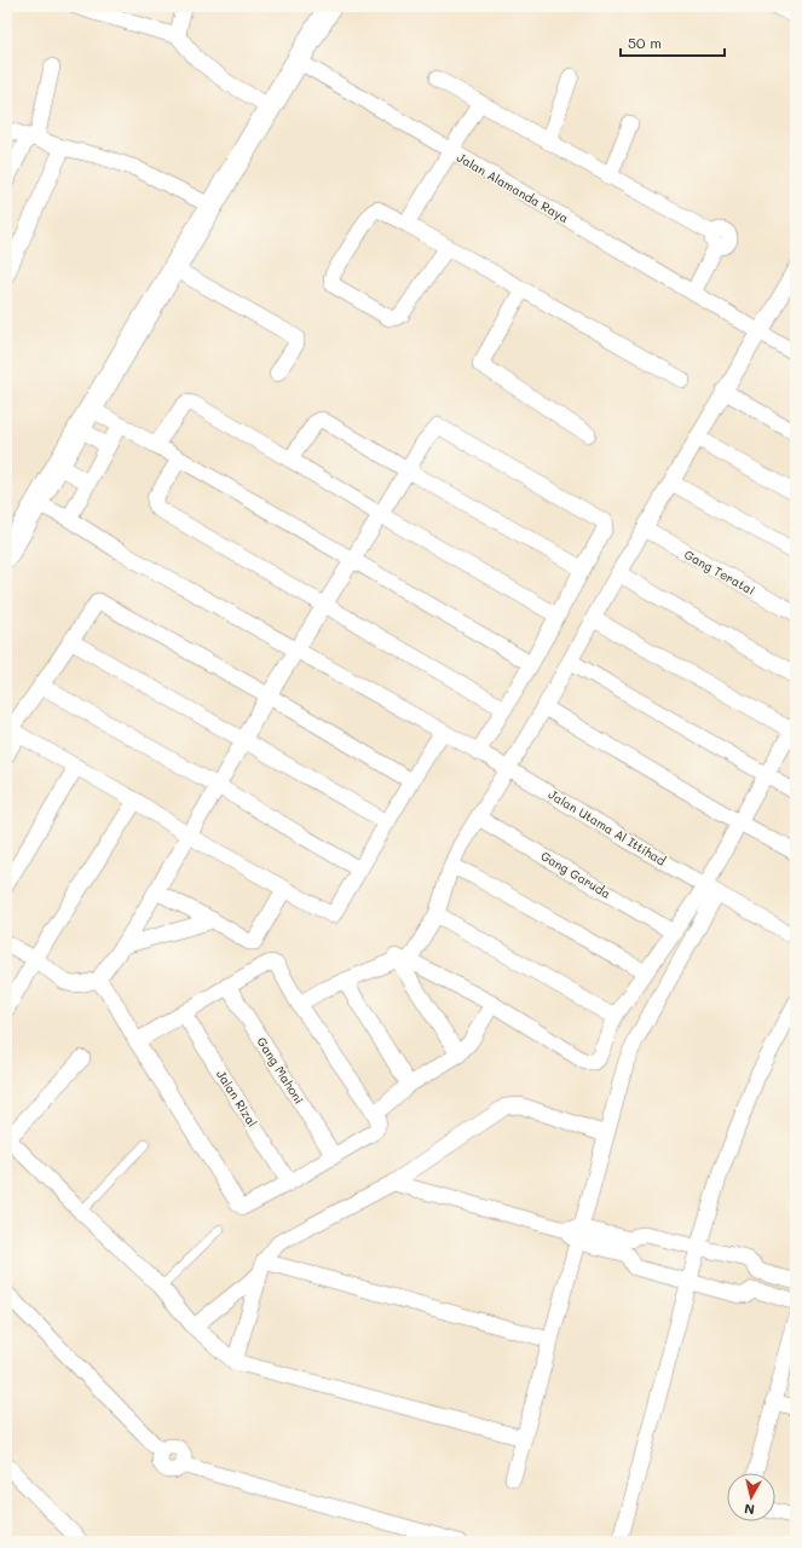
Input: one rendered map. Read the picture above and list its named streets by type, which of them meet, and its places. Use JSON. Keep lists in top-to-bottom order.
{
  "streets": {
    "street": [
      "Jalan Alamanda Raya",
      "Gang Teratai",
      "Jalan Utama Al Ittihad",
      "Gang Garuda",
      "Gang Mahoni",
      "Jalan Rizal"
    ]
  },
  "scale_bar": "50 m",
  "north": "bottom"
}
